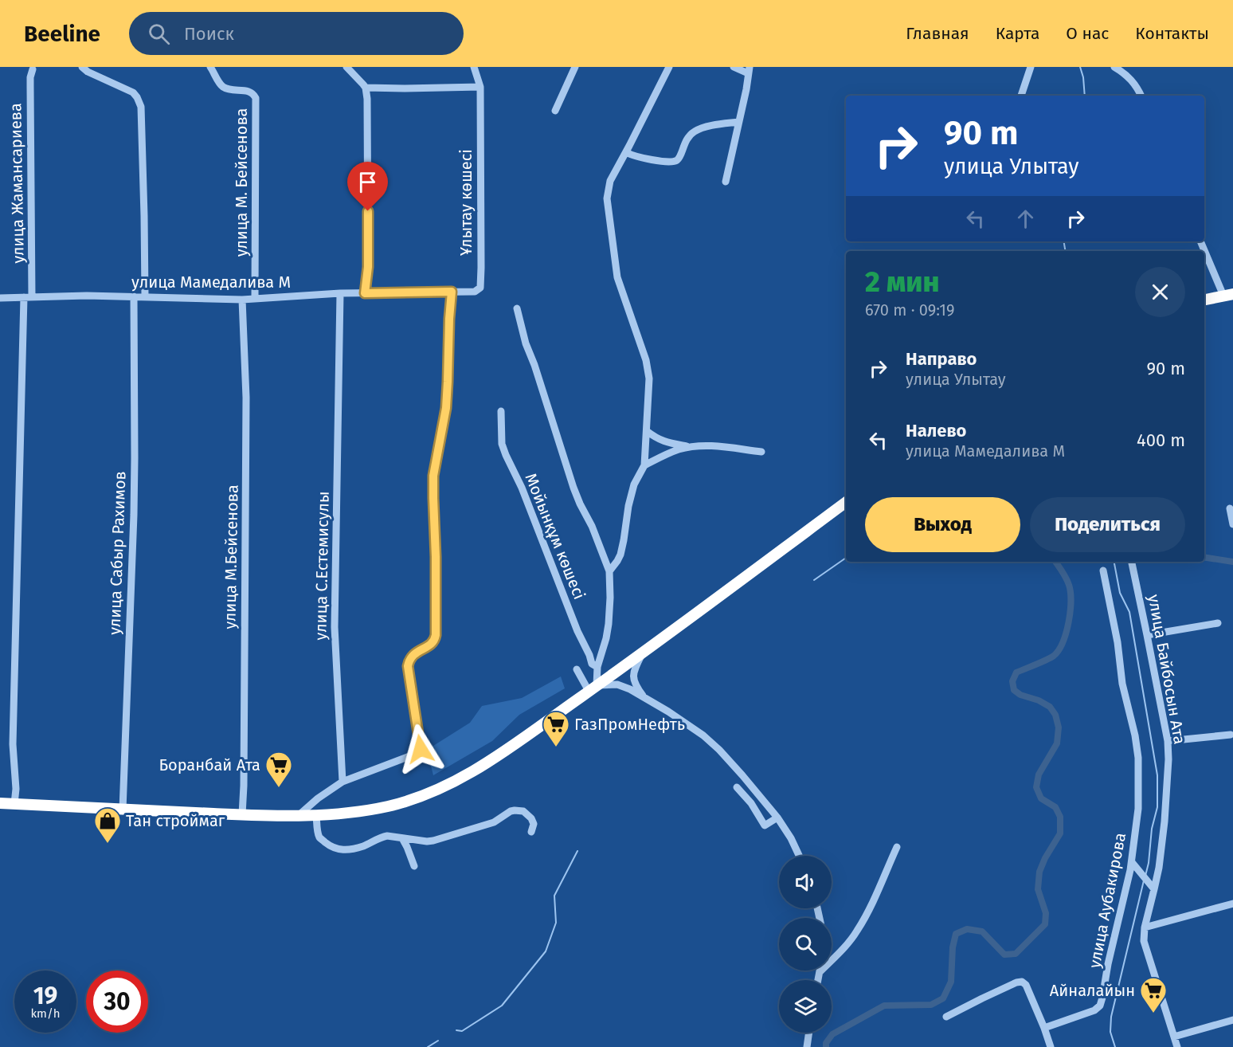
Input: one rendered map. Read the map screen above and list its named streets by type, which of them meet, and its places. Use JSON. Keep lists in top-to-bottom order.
{
  "streets": {
    "street": [
      "улица М. Бейсенова",
      "улица Жамансариева",
      "Ұлытау көшесі",
      "улица Мамедалива М",
      "Мойынқұм көшесі",
      "улица Сабыр Рахимов",
      "улица М.Бейсенова",
      "улица С.Естемисулы",
      "улица Байбосын Ата",
      "улица Аубакирова"
    ]
  },
  "crossings": [
    ["улица М. Бейсенова", "улица Мамедалива М"],
    ["улица Жамансариева", "улица Мамедалива М"],
    ["Ұлытау көшесі", "улица Мамедалива М"],
    ["улица Мамедалива М", "улица Сабыр Рахимов"],
    ["улица Мамедалива М", "улица М.Бейсенова"],
    ["улица Мамедалива М", "улица С.Естемисулы"]
  ],
  "places": {
    "supermarket": ["ГазПромНефть", "Боранбай Ата", "Айналайын"],
    "shop": ["Тан строймаг"]
  },
  "page": {
    "header": "Beeline",
    "search": "Поиск",
    "nav": [
      "Главная",
      "Карта",
      "О нас",
      "Контакты"
    ],
    "turn": ["90 m", "улица Улытау"],
    "heading": ["2 мин", "670 m · 09:19"],
    "list": [
      {
        "name": "Направо",
        "note": "улица Улытау",
        "value": "90 m"
      },
      {
        "name": "Налево",
        "note": "улица Мамедалива М",
        "value": "400 m"
      }
    ],
    "buttons": ["Выход", "Поделиться"],
    "speed": "19 km/h",
    "limit": "30"
  }
}
